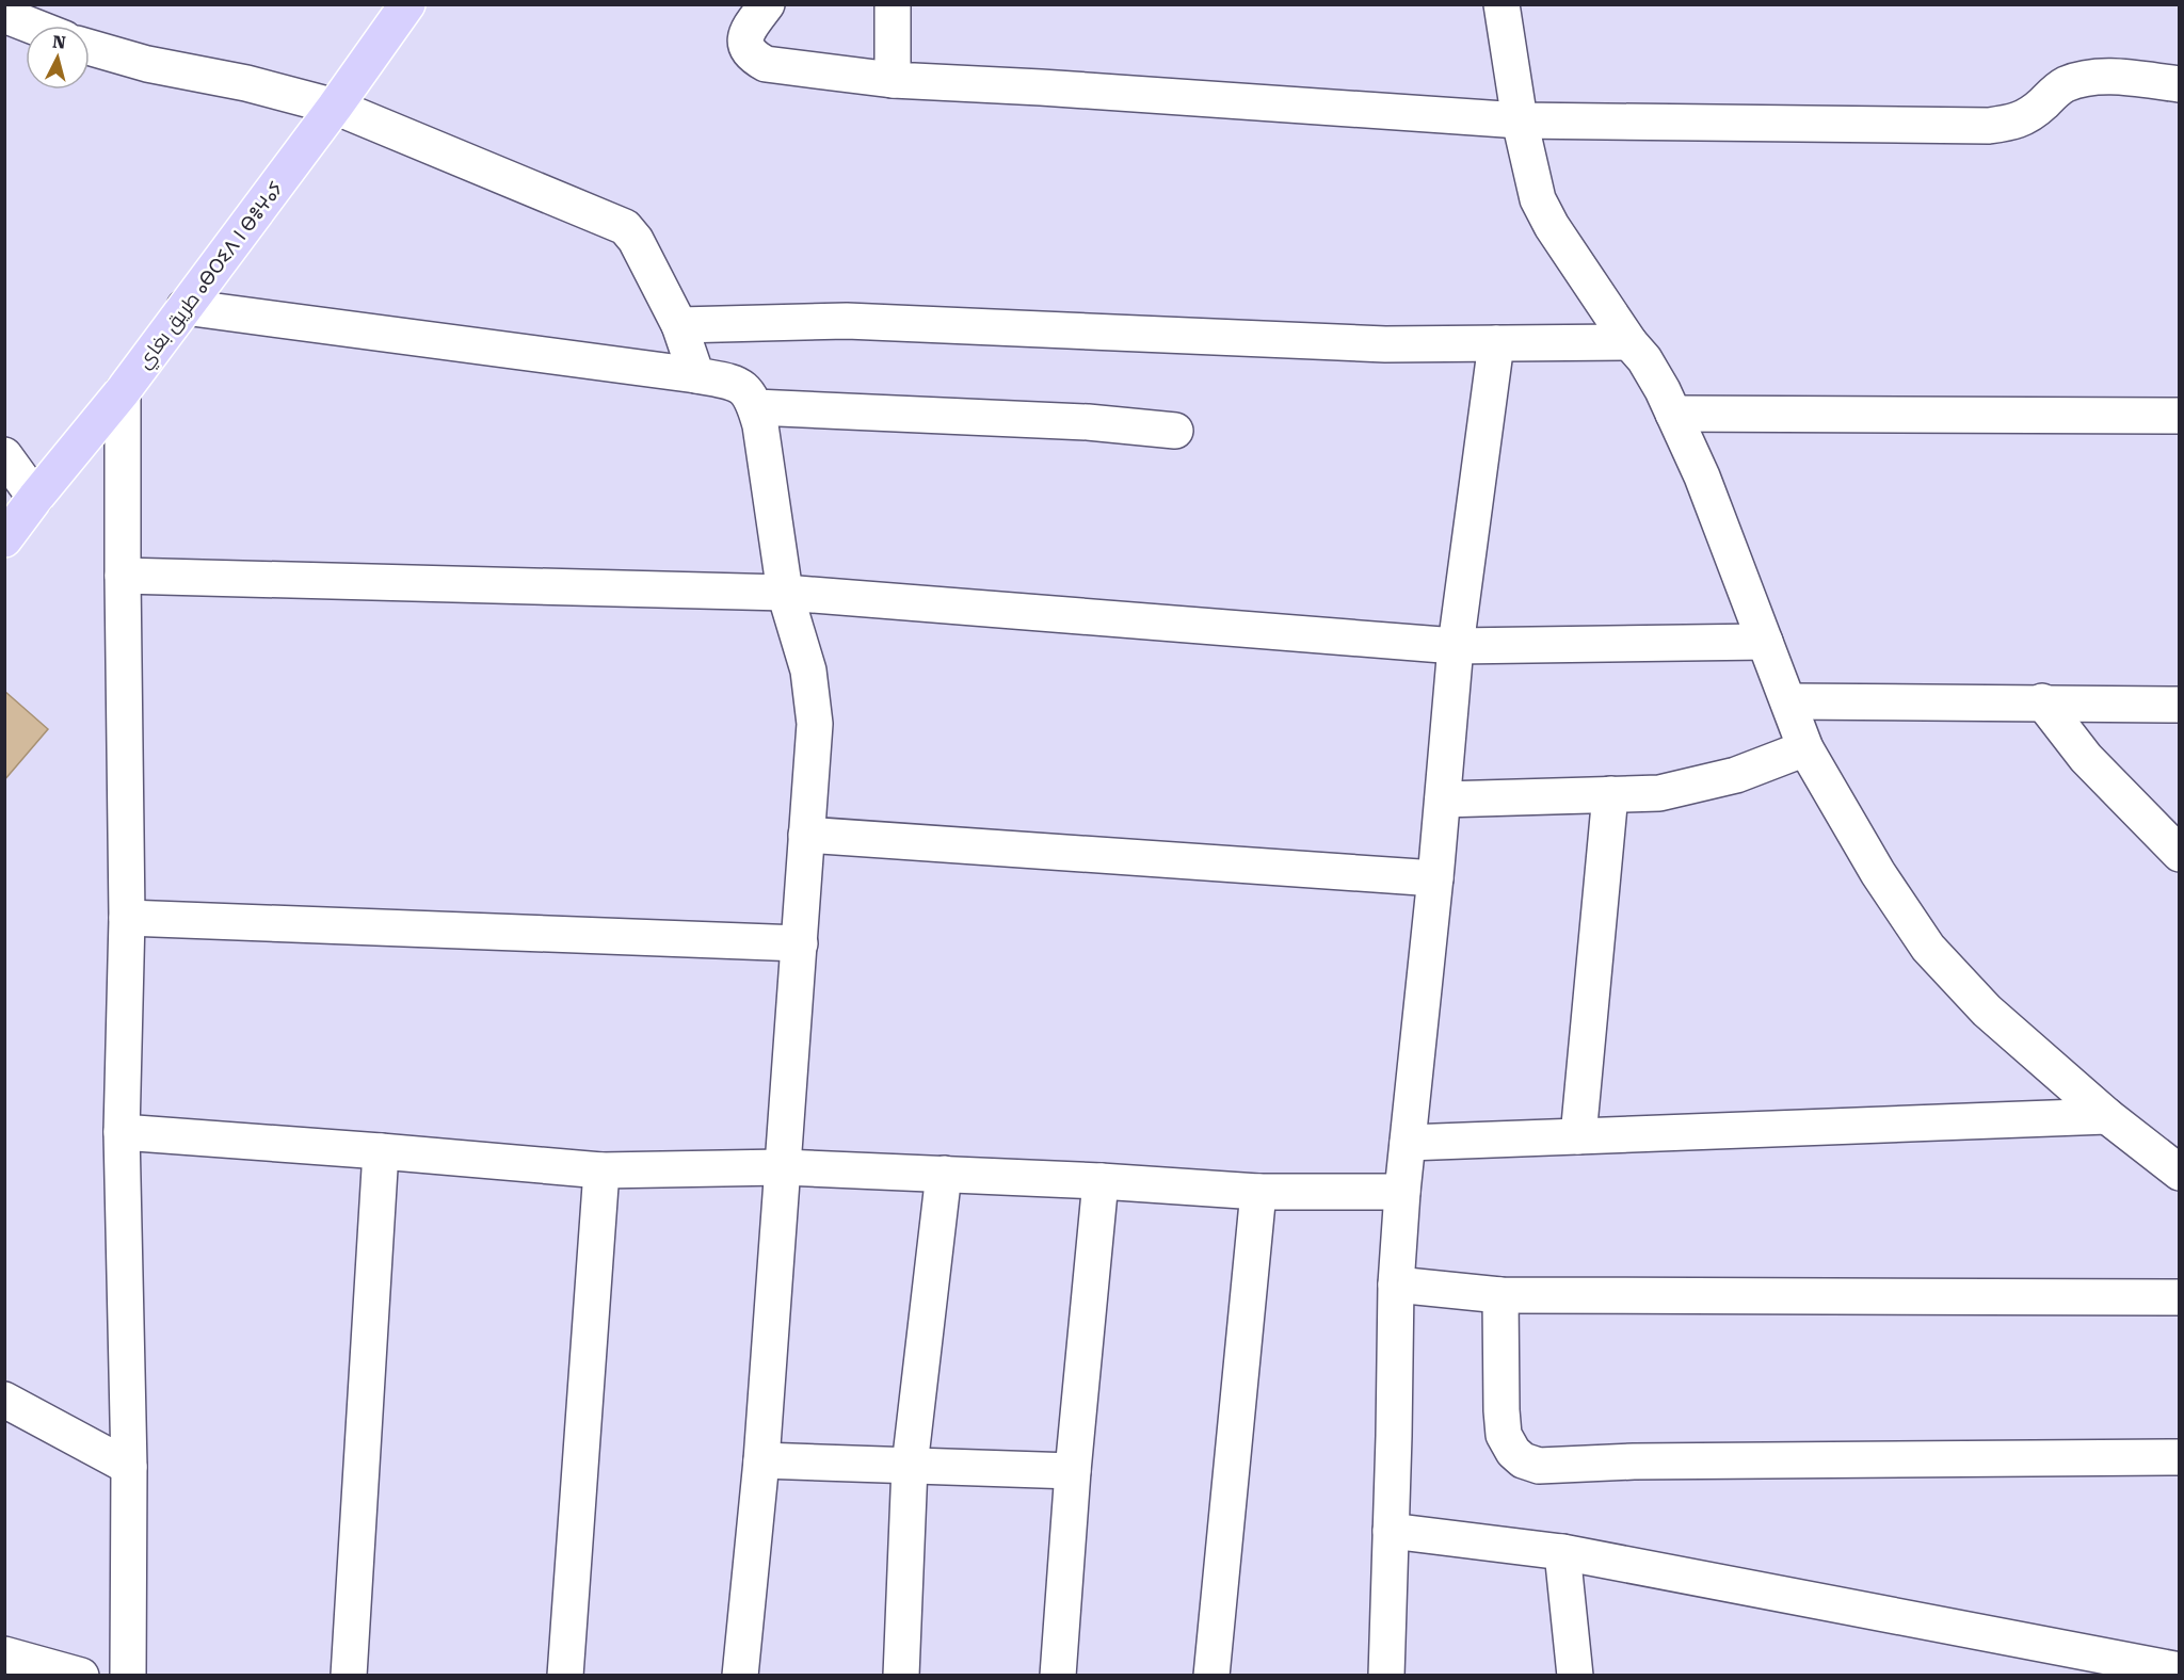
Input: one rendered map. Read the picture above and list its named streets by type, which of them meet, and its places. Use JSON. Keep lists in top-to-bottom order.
{
  "streets": {
    "main road": ["طريق بغاي ⴰⴱⵔⵉⴷ ⵏ ⴱⴻⵖⴰⵢ"]
  },
  "north": "top"
}
